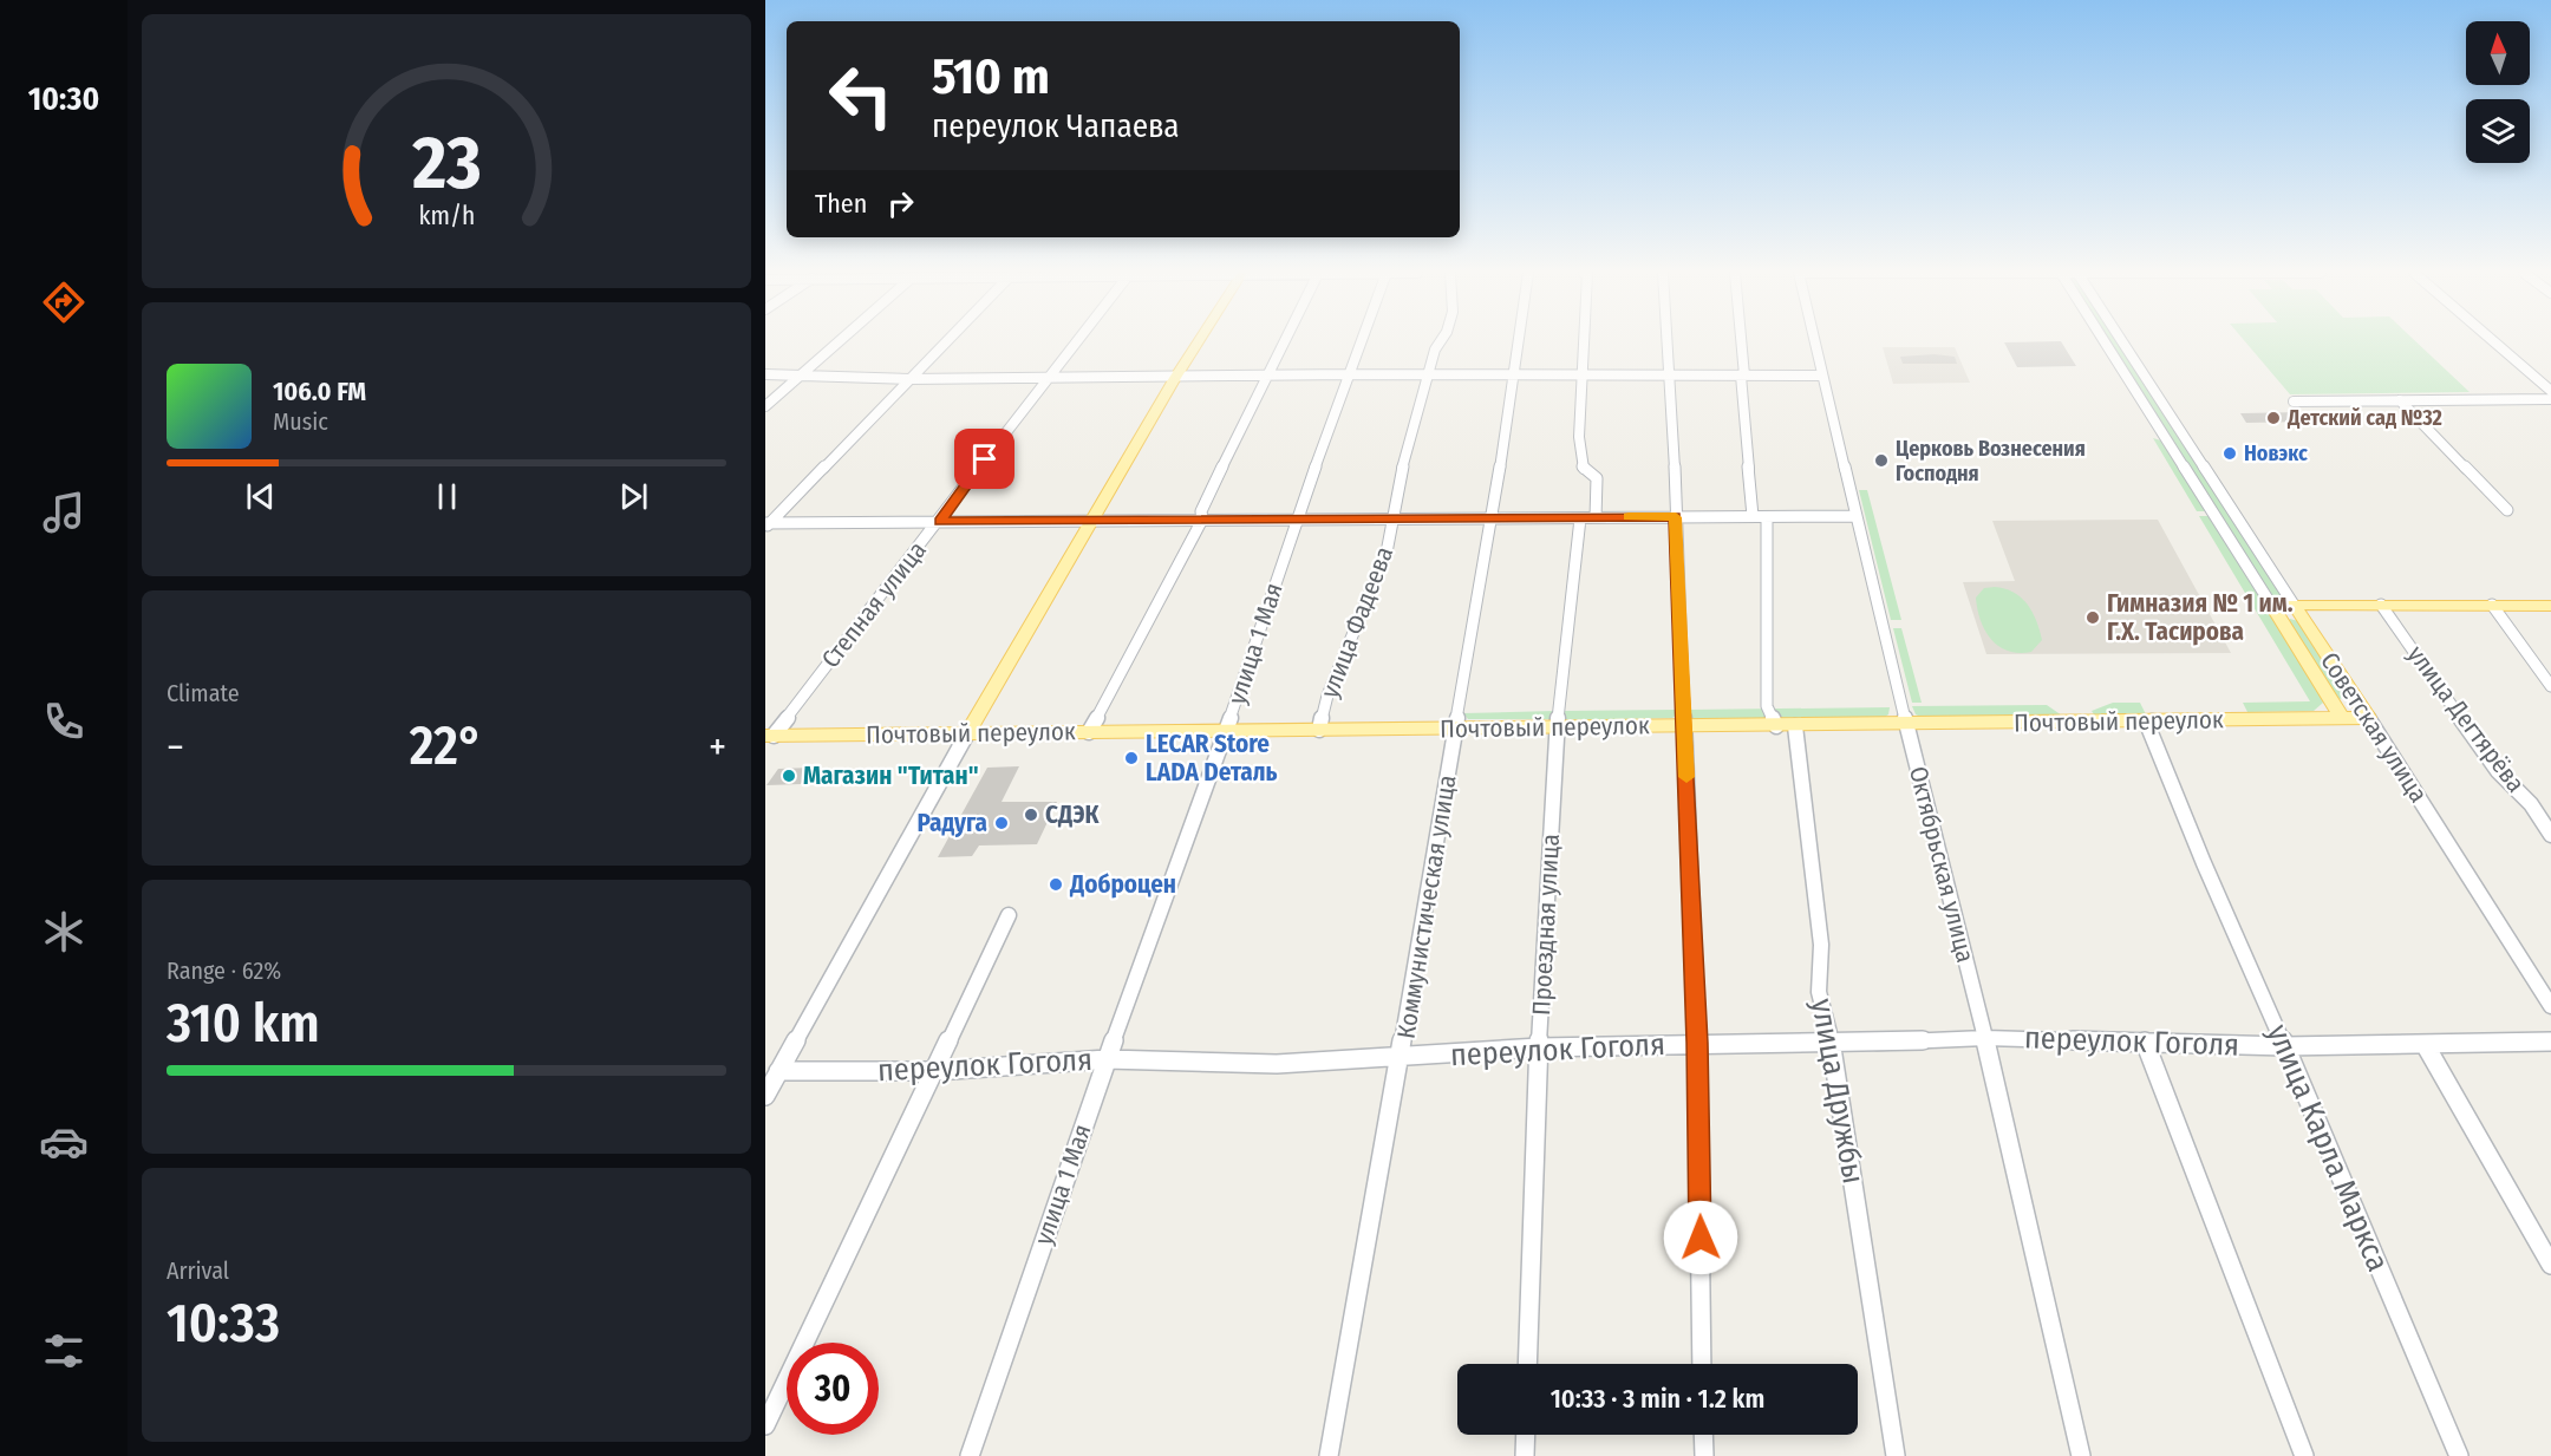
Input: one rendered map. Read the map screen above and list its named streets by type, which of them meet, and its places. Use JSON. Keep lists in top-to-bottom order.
{
  "streets": {
    "main road": ["Почтовый переулок", "Советская улица"],
    "street": [
      "Степная улица",
      "улица Фадеева",
      "улица 1 Мая",
      "улица Дегтярёва",
      "Октябрьская улица",
      "Коммунистическая улица",
      "Проездная улица",
      "переулок Гоголя",
      "улица Дружбы",
      "улица Карла Маркса"
    ]
  },
  "crossings": [
    ["Степная улица", "Почтовый переулок"],
    ["улица Фадеева", "Почтовый переулок"],
    ["улица 1 Мая", "Почтовый переулок"],
    ["улица 1 Мая", "переулок Гоголя"],
    ["Почтовый переулок", "Советская улица"],
    ["Почтовый переулок", "Октябрьская улица"],
    ["Почтовый переулок", "Коммунистическая улица"],
    ["Почтовый переулок", "Проездная улица"],
    ["Почтовый переулок", "улица Дружбы"],
    ["Почтовый переулок", "улица Карла Маркса"],
    ["Октябрьская улица", "переулок Гоголя"],
    ["Коммунистическая улица", "переулок Гоголя"],
    ["Проездная улица", "переулок Гоголя"],
    ["переулок Гоголя", "улица Дружбы"],
    ["переулок Гоголя", "улица Карла Маркса"]
  ],
  "places": [
    "Детский сад №32",
    "Новэкс",
    "Церковь Вознесения Господня",
    "Гимназия № 1 им. Г.Х. Тасирова",
    "LECAR Store LADA Dеталь",
    "Магазин \"Титан\"",
    "СДЭК",
    "Радуга",
    "Доброцен"
  ],
  "north": "top",
  "page": {
    "tabs": "10:30",
    "turn": ["510 m", "переулок Чапаева"],
    "then": "Then",
    "song": ["106.0 FM", "Music"],
    "tile": [
      "Climate",
      ["Range · 62%", "310 km"],
      ["Arrival", "10:33"]
    ],
    "heat": ["−", "22°", "+"],
    "limit": "30",
    "trip": "10:33 · 3 min · 1.2 km",
    "gauge": ["23", "km/h"]
  }
}
